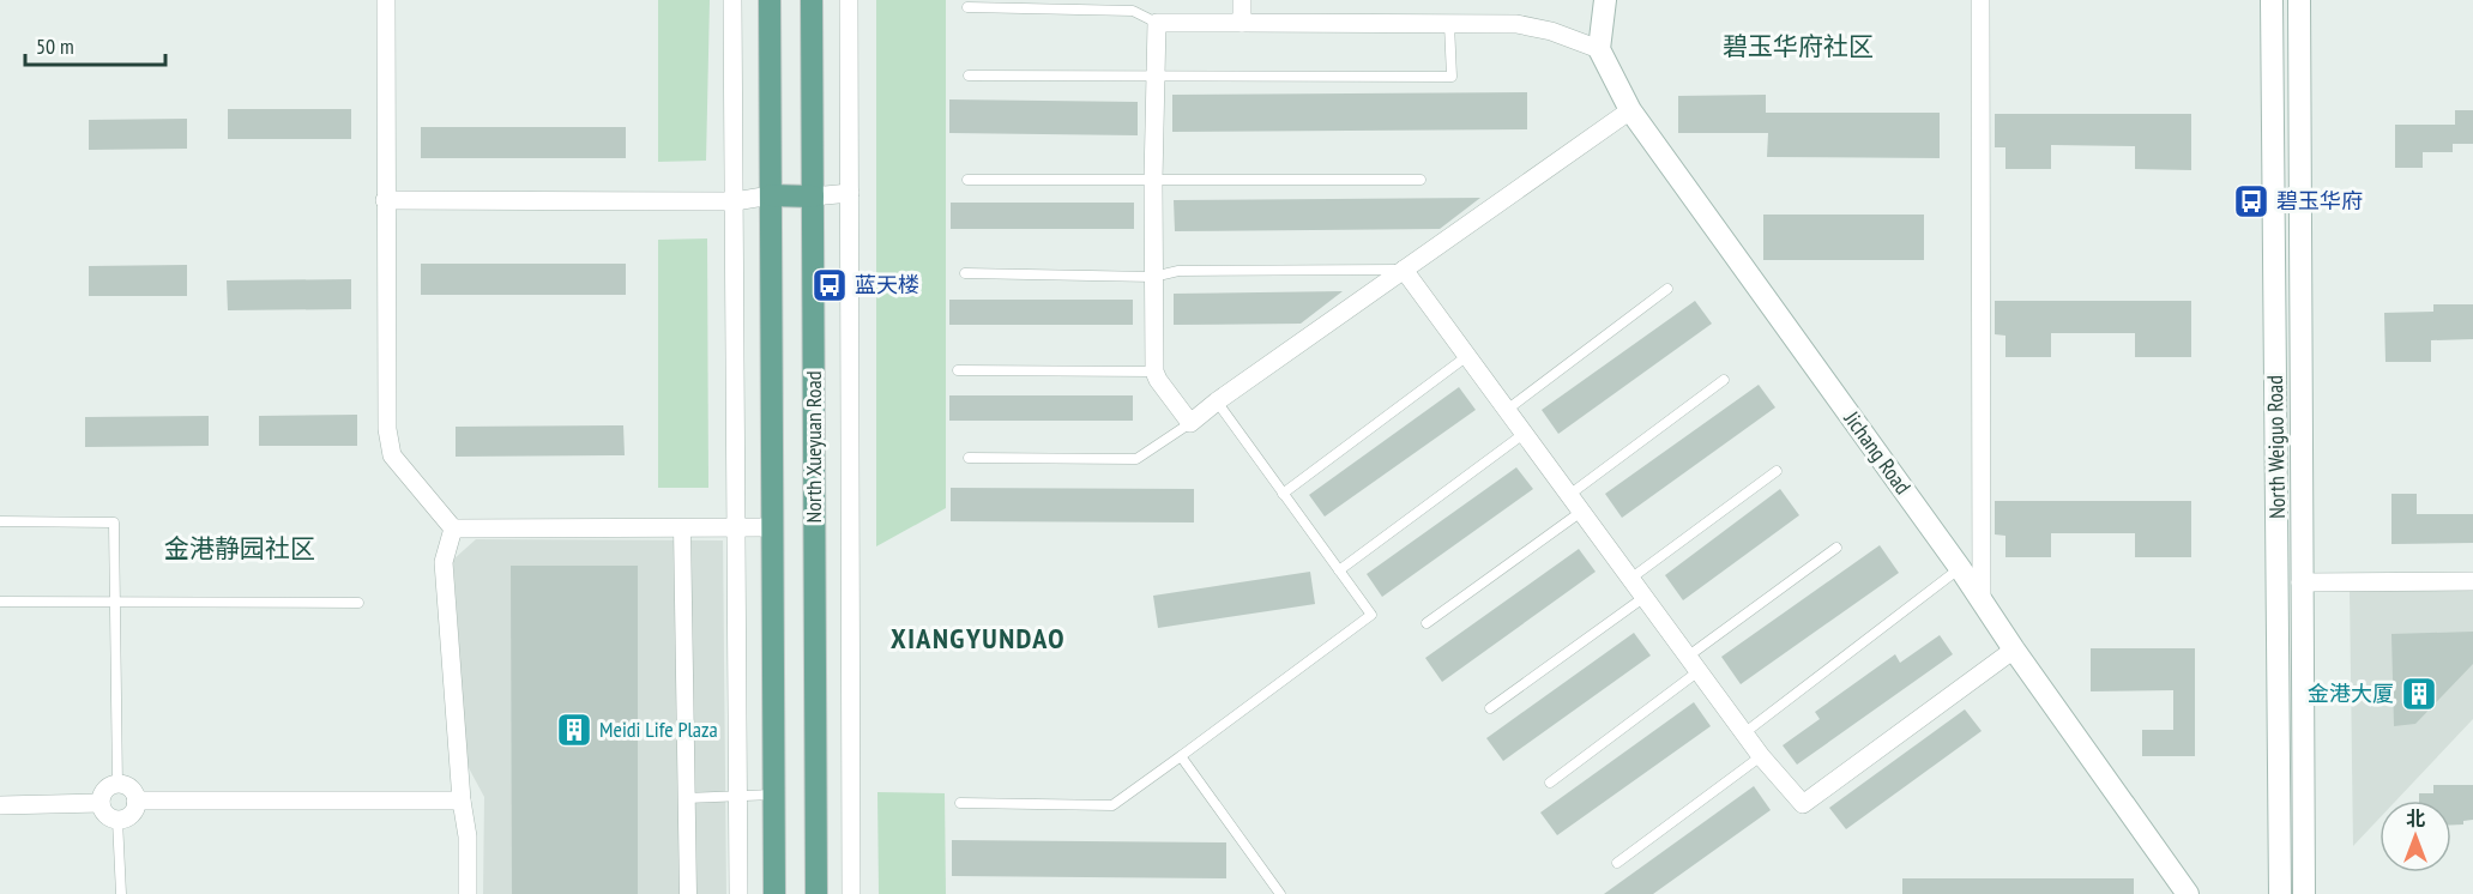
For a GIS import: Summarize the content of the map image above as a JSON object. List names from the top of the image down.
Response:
{
  "streets": {
    "main road": ["North Xueyuan Road", "North Weiguo Road", "Jichang Road"]
  },
  "districts": ["碧玉华府社区", "金港静园社区", "XIANGYUNDAO"],
  "places": {
    "bus stop": ["碧玉华府", "蓝天楼"],
    "building": ["金港大厦", "Meidi Life Plaza"]
  },
  "scale_bar": "50 m",
  "north": "top"
}
